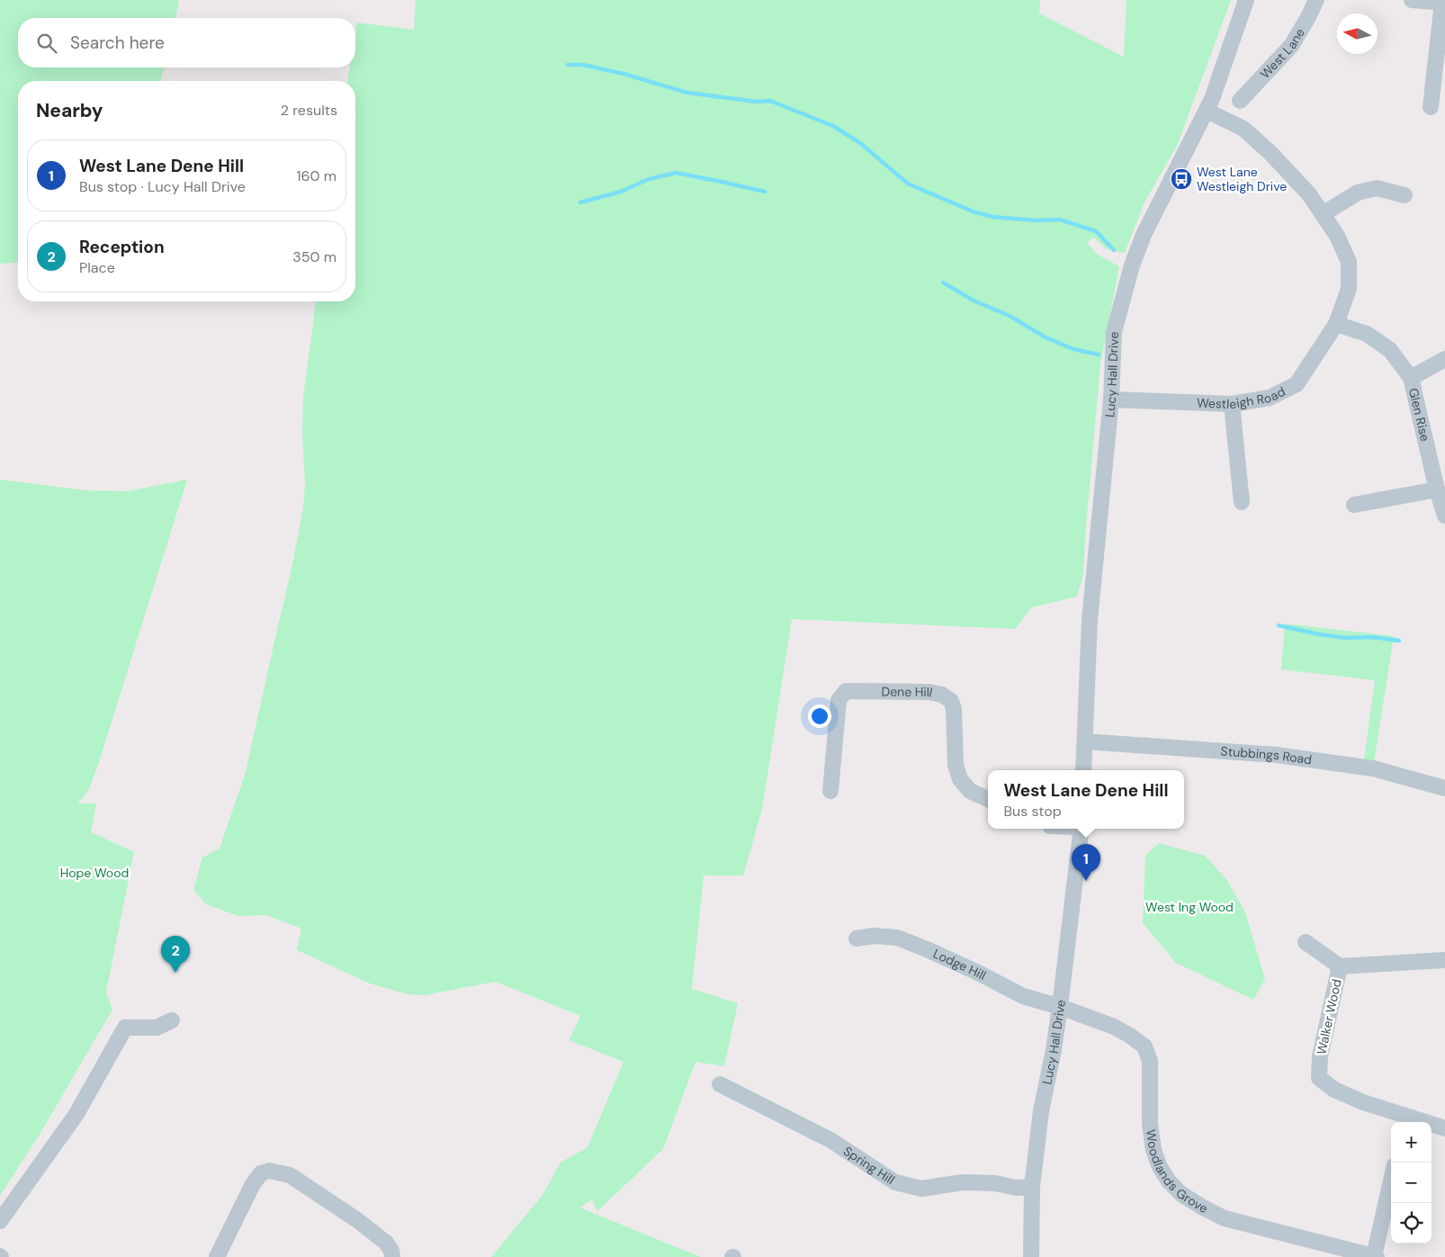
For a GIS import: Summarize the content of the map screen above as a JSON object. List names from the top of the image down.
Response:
{
  "streets": {
    "street": [
      "West Lane",
      "Lucy Hall Drive",
      "Westleigh Road",
      "Glen Rise",
      "Dene Hill",
      "Stubbings Road",
      "Lodge Hill",
      "Walker Wood",
      "Spring Hill",
      "Woodlands Grove"
    ]
  },
  "crossings": [
    ["Lucy Hall Drive", "Westleigh Road"],
    ["Lucy Hall Drive", "Stubbings Road"],
    ["Lucy Hall Drive", "Lodge Hill"],
    ["Lucy Hall Drive", "Spring Hill"],
    ["Lucy Hall Drive", "Woodlands Grove"],
    ["Westleigh Road", "Glen Rise"],
    ["Lodge Hill", "Woodlands Grove"]
  ],
  "parks": ["Hope Wood", "West Ing Wood"],
  "places": {
    "bus stop": ["West Lane Westleigh Drive"]
  },
  "north": "left",
  "page": {
    "search": "Search here",
    "heading": ["Nearby", "2 results"],
    "list": [
      {
        "mark": "1",
        "name": "West Lane Dene Hill",
        "note": "Bus stop · Lucy Hall Drive",
        "value": "160 m"
      },
      {
        "mark": "2",
        "name": "Reception",
        "note": "Place",
        "value": "350 m"
      }
    ],
    "popup": ["West Lane Dene Hill", "Bus stop"],
    "pins": ["1", "2"],
    "map_buttons": ["+", "−"]
  }
}
